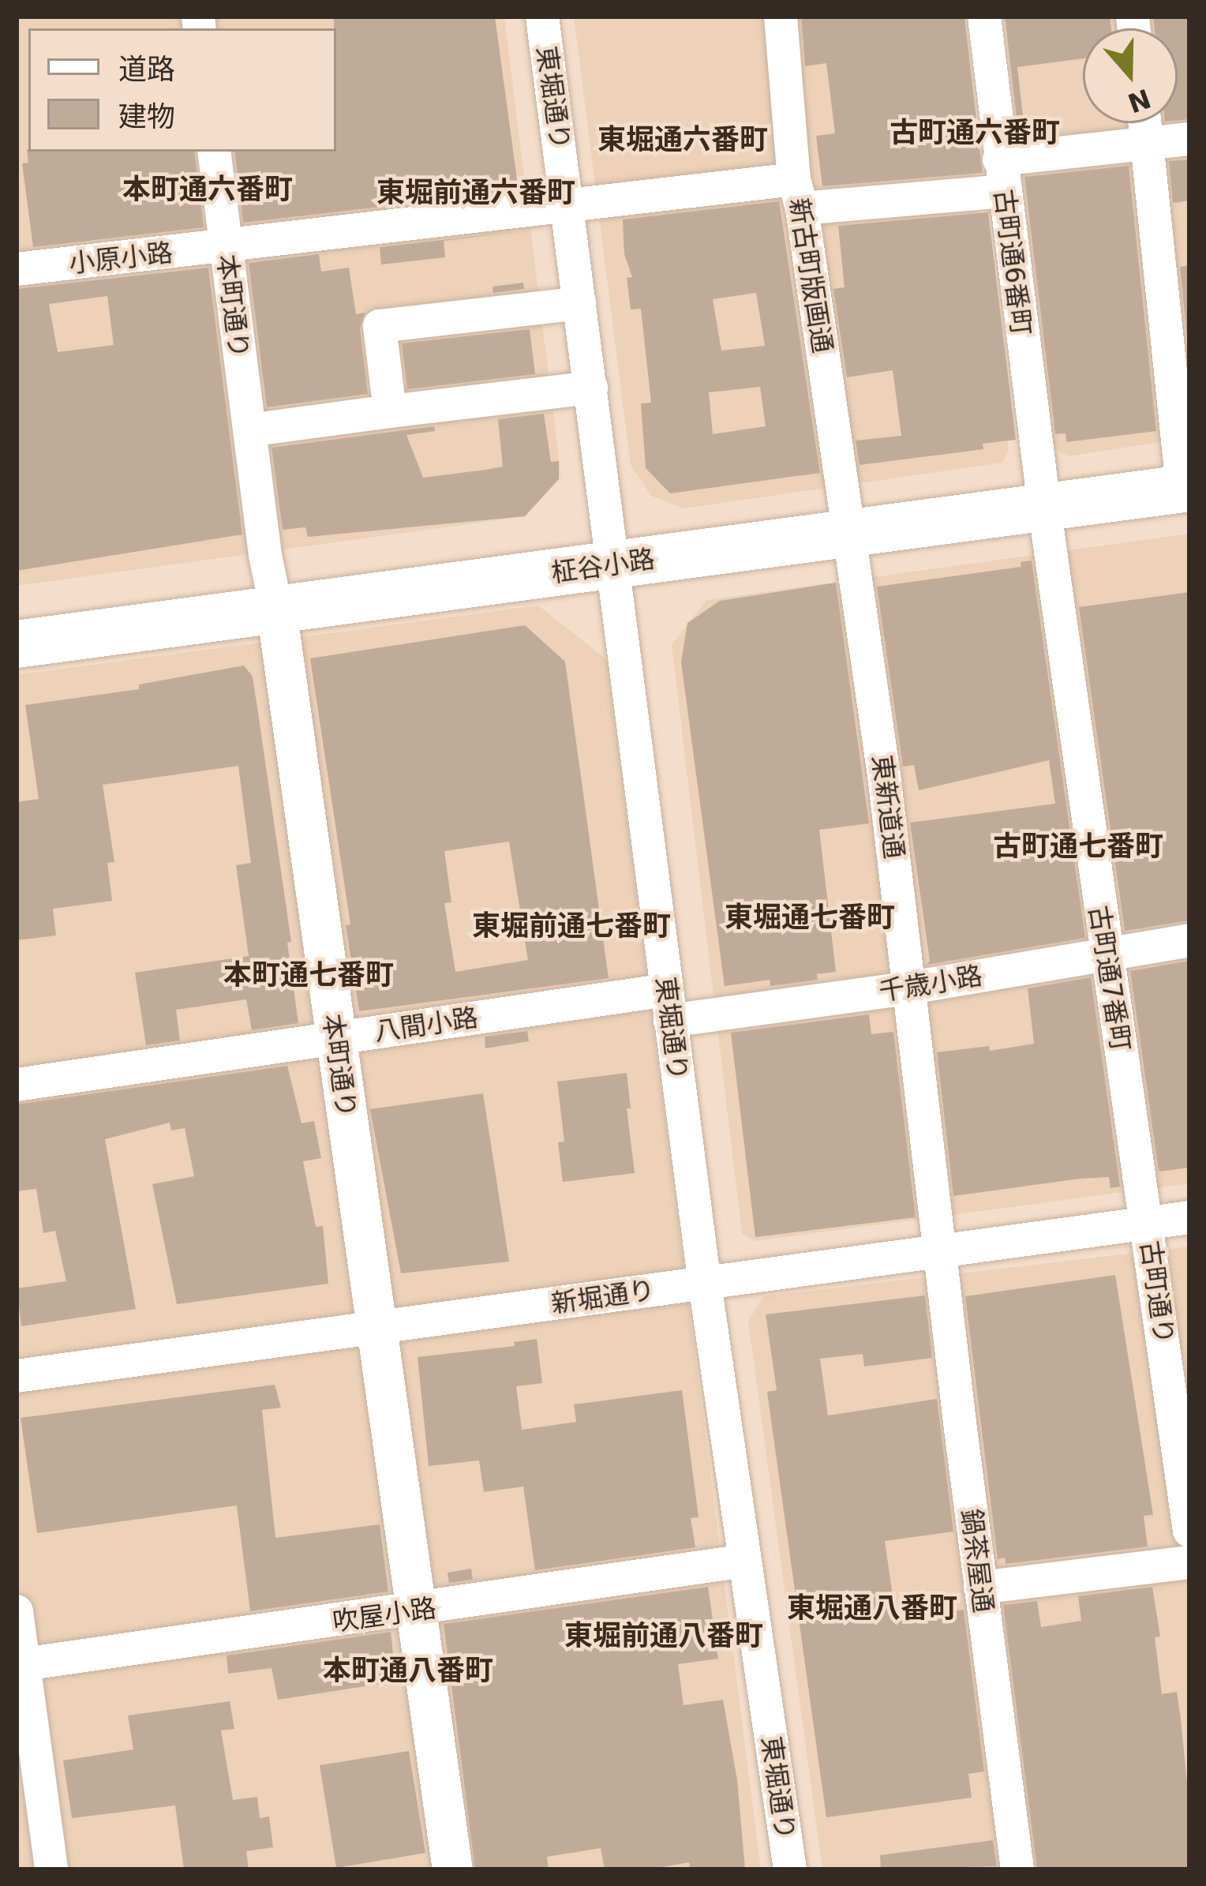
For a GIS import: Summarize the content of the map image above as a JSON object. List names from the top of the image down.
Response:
{
  "streets": {
    "highway": ["柾谷小路"],
    "main road": ["本町通り"],
    "street": [
      "東堀通り",
      "小原小路",
      "古町通6番町",
      "新古町版画通",
      "東新道通",
      "古町通7番町",
      "千歳小路",
      "八間小路",
      "古町通り",
      "新堀通り",
      "鍋茶屋通",
      "吹屋小路"
    ]
  },
  "crossings": [
    ["東堀通り", "小原小路"],
    ["東堀通り", "柾谷小路"],
    ["東堀通り", "千歳小路"],
    ["東堀通り", "八間小路"],
    ["東堀通り", "新堀通り"],
    ["東堀通り", "吹屋小路"],
    ["小原小路", "古町通6番町"],
    ["小原小路", "新古町版画通"],
    ["小原小路", "本町通り"],
    ["古町通6番町", "柾谷小路"],
    ["古町通6番町", "古町通7番町"],
    ["新古町版画通", "柾谷小路"],
    ["新古町版画通", "東新道通"],
    ["本町通り", "柾谷小路"],
    ["本町通り", "八間小路"],
    ["本町通り", "新堀通り"],
    ["本町通り", "吹屋小路"],
    ["柾谷小路", "東新道通"],
    ["柾谷小路", "古町通7番町"],
    ["東新道通", "千歳小路"],
    ["東新道通", "新堀通り"],
    ["東新道通", "鍋茶屋通"],
    ["古町通7番町", "千歳小路"],
    ["古町通7番町", "古町通り"],
    ["古町通7番町", "新堀通り"],
    ["千歳小路", "八間小路"],
    ["古町通り", "新堀通り"],
    ["新堀通り", "鍋茶屋通"]
  ],
  "districts": [
    "古町通六番町",
    "東堀通六番町",
    "本町通六番町",
    "東堀前通六番町",
    "古町通七番町",
    "東堀通七番町",
    "東堀前通七番町",
    "本町通七番町",
    "東堀通八番町",
    "東堀前通八番町",
    "本町通八番町"
  ],
  "legend": ["道路", "建物"],
  "north": "bottom"
}
